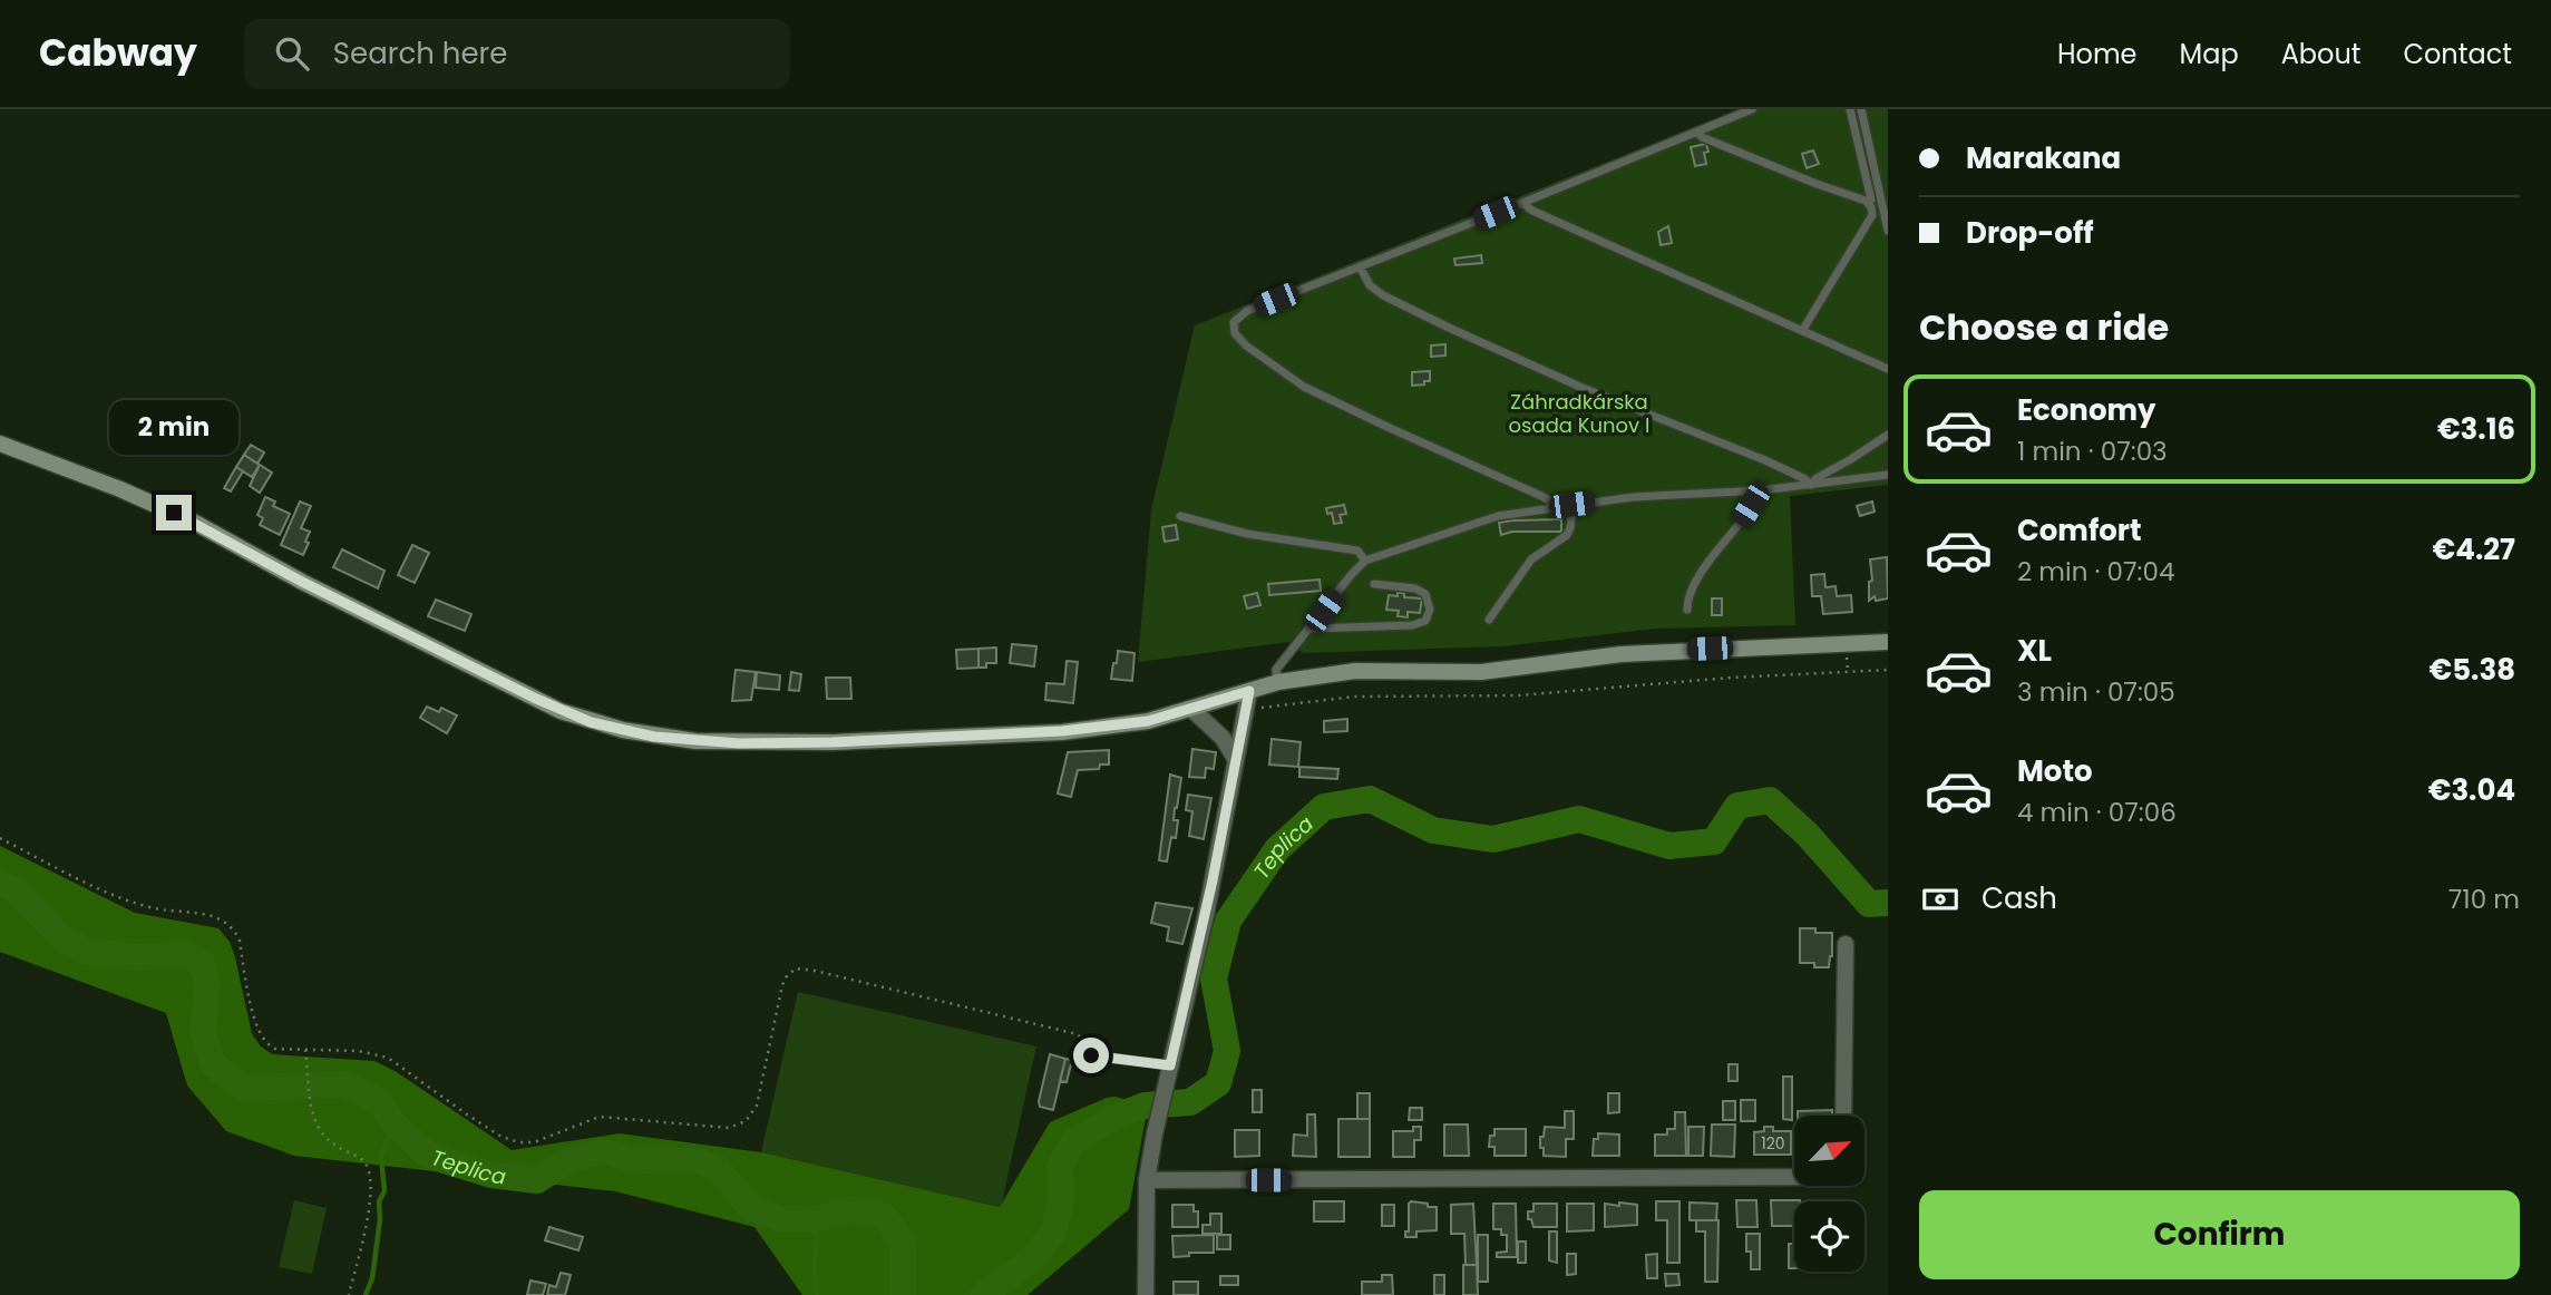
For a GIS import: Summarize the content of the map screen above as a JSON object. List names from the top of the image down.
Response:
{
  "water": ["Teplica"],
  "parks": ["Záhradkárska osada Kunov I"],
  "house_numbers": ["120"],
  "north": "top right",
  "page": {
    "header": "Cabway",
    "search": "Search here",
    "nav": [
      "Home",
      "Map",
      "About",
      "Contact"
    ],
    "banner": ["Marakana", "Drop-off"],
    "heading": "Choose a ride",
    "list": [
      {
        "name": "Economy",
        "note": "1 min · 07:03",
        "value": "€3.16"
      },
      {
        "name": "Comfort",
        "note": "2 min · 07:04",
        "value": "€4.27"
      },
      {
        "name": "XL",
        "note": "3 min · 07:05",
        "value": "€5.38"
      },
      {
        "name": "Moto",
        "note": "4 min · 07:06",
        "value": "€3.04"
      }
    ],
    "bubble": "2 min",
    "pay": ["Cash", "710 m"],
    "buttons": "Confirm"
  }
}
